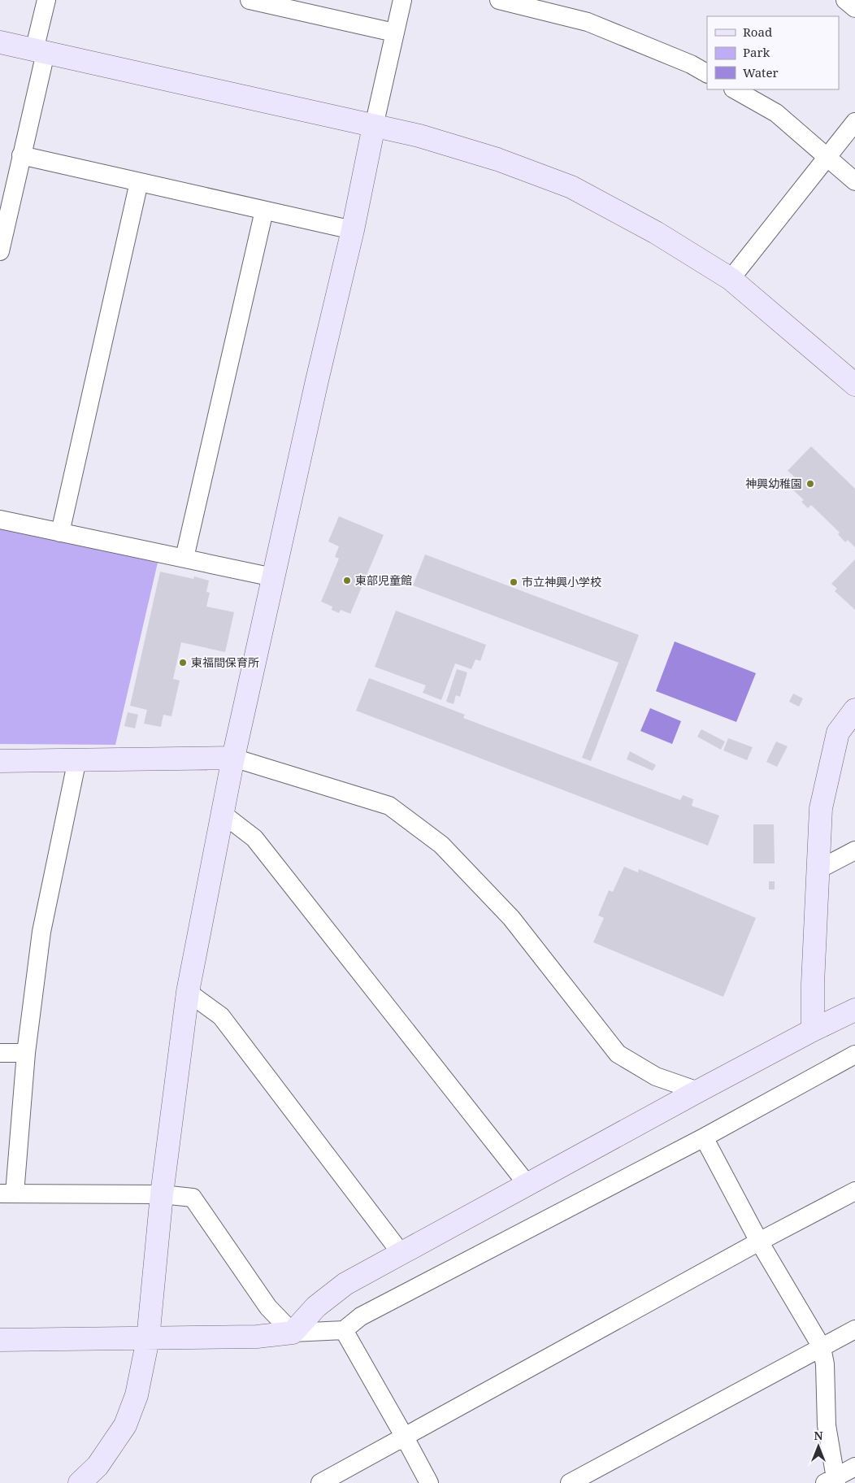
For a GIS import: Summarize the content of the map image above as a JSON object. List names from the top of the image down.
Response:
{
  "places": [
    "神興幼稚園",
    "東部児童館",
    "市立神興小学校",
    "東福間保育所"
  ],
  "legend": ["Road", "Park", "Water"],
  "north": "top"
}
